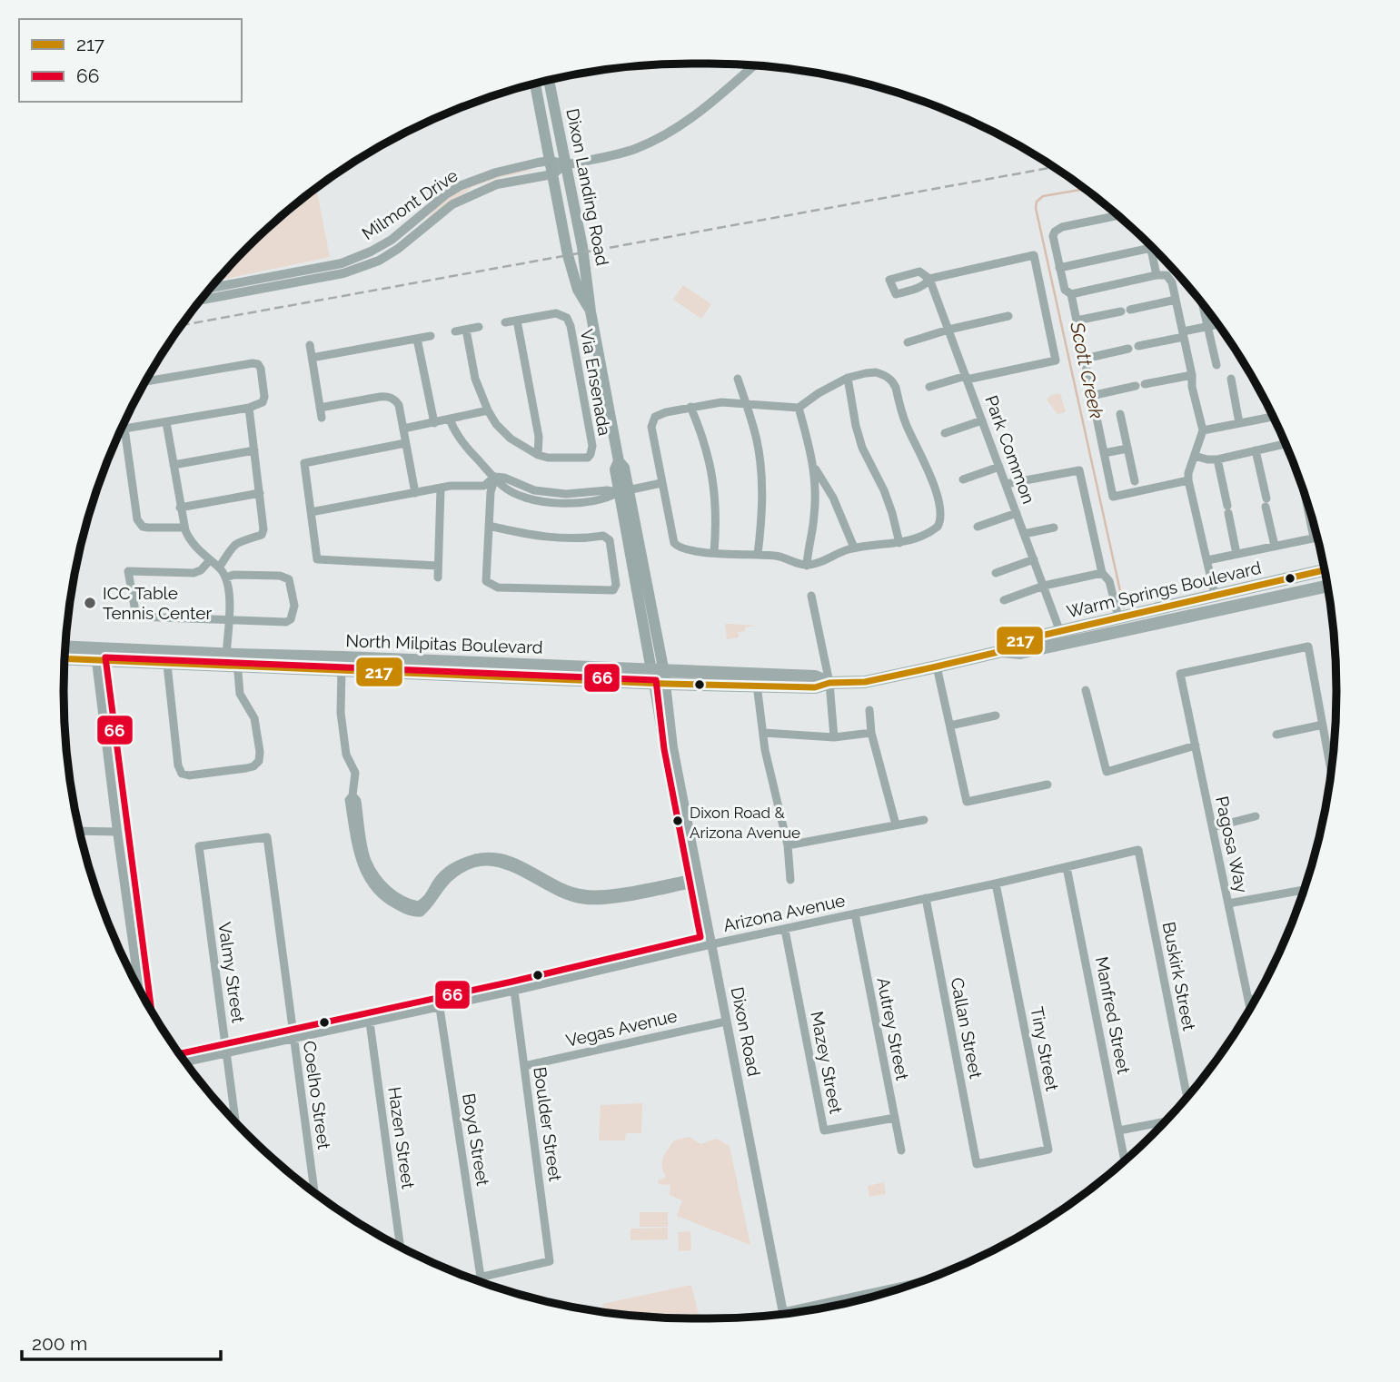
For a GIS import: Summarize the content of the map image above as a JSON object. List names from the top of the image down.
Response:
{
  "streets": {
    "main road": ["Dixon Landing Road", "Warm Springs Boulevard", "North Milpitas Boulevard"],
    "street": [
      "Milmont Drive",
      "Via Ensenada",
      "Park Common",
      "Pagosa Way",
      "Arizona Avenue",
      "Valmy Street",
      "Buskirk Street",
      "Manfred Street",
      "Vegas Avenue",
      "Callan Street",
      "Autrey Street",
      "Dixon Road",
      "Tiny Street",
      "Mazey Street",
      "Coelho Street",
      "Boulder Street",
      "Hazen Street",
      "Boyd Street"
    ]
  },
  "crossings": [
    ["Dixon Landing Road", "Milmont Drive"],
    ["Dixon Landing Road", "North Milpitas Boulevard"],
    ["Dixon Landing Road", "Dixon Road"],
    ["Park Common", "Warm Springs Boulevard"],
    ["Warm Springs Boulevard", "North Milpitas Boulevard"],
    ["North Milpitas Boulevard", "Dixon Road"],
    ["Arizona Avenue", "Valmy Street"],
    ["Arizona Avenue", "Buskirk Street"],
    ["Arizona Avenue", "Manfred Street"],
    ["Arizona Avenue", "Callan Street"],
    ["Arizona Avenue", "Autrey Street"],
    ["Arizona Avenue", "Dixon Road"],
    ["Arizona Avenue", "Tiny Street"],
    ["Arizona Avenue", "Mazey Street"],
    ["Arizona Avenue", "Coelho Street"],
    ["Arizona Avenue", "Boulder Street"],
    ["Arizona Avenue", "Hazen Street"],
    ["Arizona Avenue", "Boyd Street"],
    ["Valmy Street", "Coelho Street"],
    ["Vegas Avenue", "Dixon Road"],
    ["Vegas Avenue", "Boulder Street"],
    ["Callan Street", "Tiny Street"],
    ["Autrey Street", "Mazey Street"],
    ["Boulder Street", "Boyd Street"]
  ],
  "water": ["Scott Creek"],
  "places": ["ICC Table Tennis Center", "Dixon Road & Arizona Avenue"],
  "lines": ["transit line 217", "transit line 66"],
  "legend": ["217", "66"],
  "scale_bar": "200 m"
}
